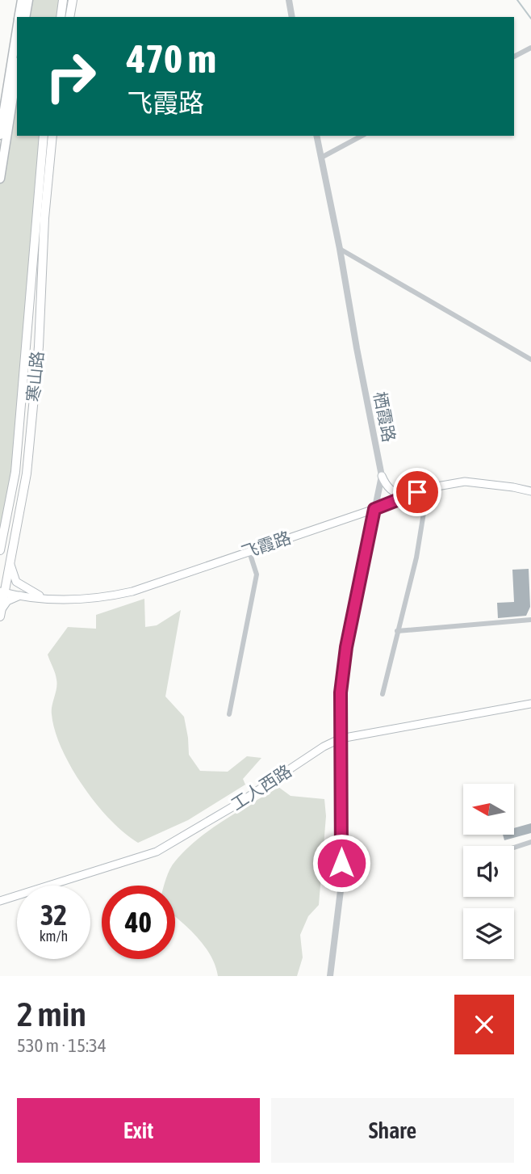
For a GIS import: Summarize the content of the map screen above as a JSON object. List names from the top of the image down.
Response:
{
  "streets": {
    "main road": ["寒山路", "飞霞路", "工人西路"],
    "street": ["栖霞路"]
  },
  "crossings": [
    ["寒山路", "飞霞路"],
    ["栖霞路", "飞霞路"],
    ["栖霞路", "工人西路"]
  ],
  "north": "left",
  "page": {
    "turn": ["470 m", "飞霞路"],
    "speed": "32 km/h",
    "limit": "40",
    "heading": ["2 min", "530 m · 15:34"],
    "buttons": ["Exit", "Share"]
  }
}
